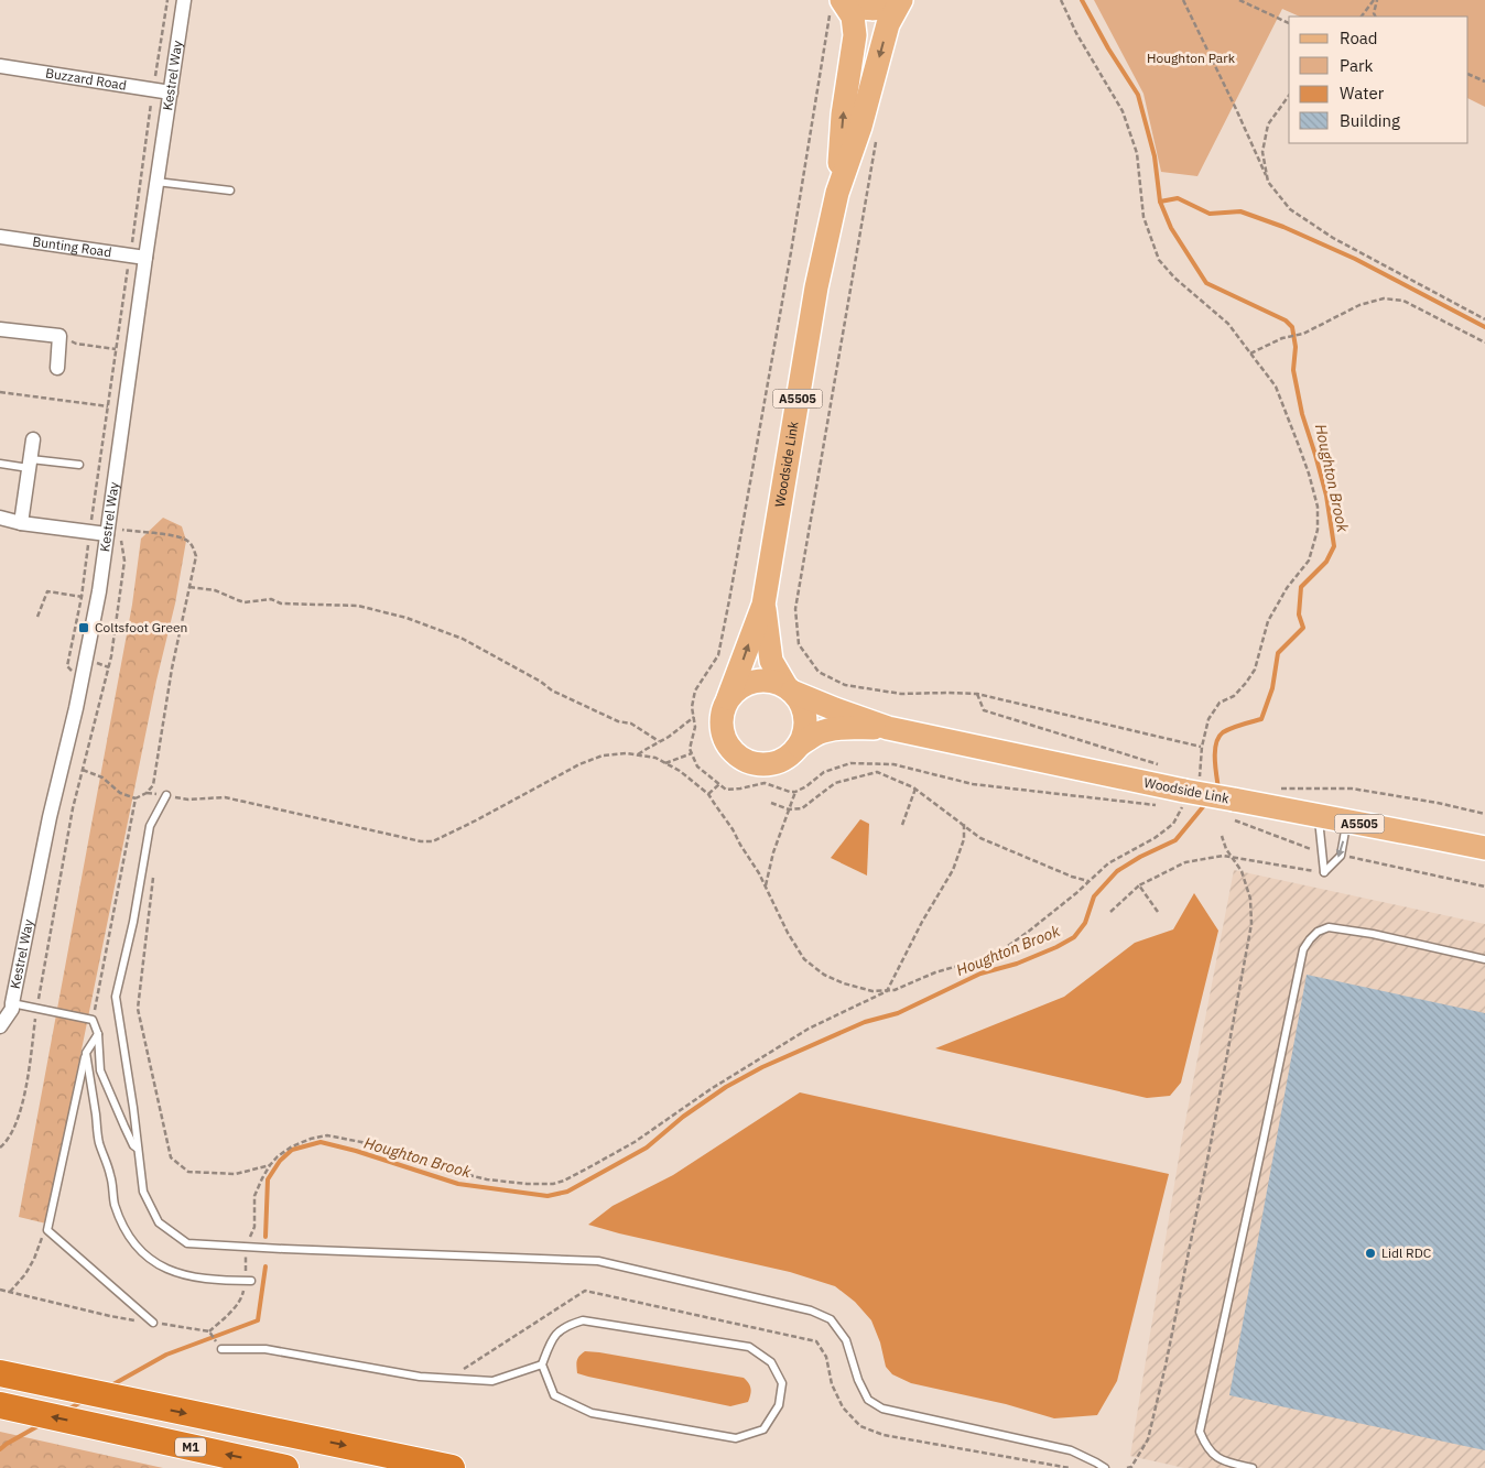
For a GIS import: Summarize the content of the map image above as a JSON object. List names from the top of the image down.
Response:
{
  "streets": {
    "highway": ["M1"],
    "main road": ["A5505", "Woodside Link"],
    "street": ["Kestrel Way", "Buzzard Road", "Bunting Road"]
  },
  "crossings": [
    ["Kestrel Way", "Buzzard Road"],
    ["Kestrel Way", "Bunting Road"],
    ["A5505", "Woodside Link"]
  ],
  "water": ["Houghton Brook"],
  "parks": ["Houghton Park"],
  "places": {
    "transit": ["Coltsfoot Green"],
    "other": ["Lidl RDC"]
  },
  "legend": [
    "Road",
    "Park",
    "Water",
    "Building"
  ]
}
